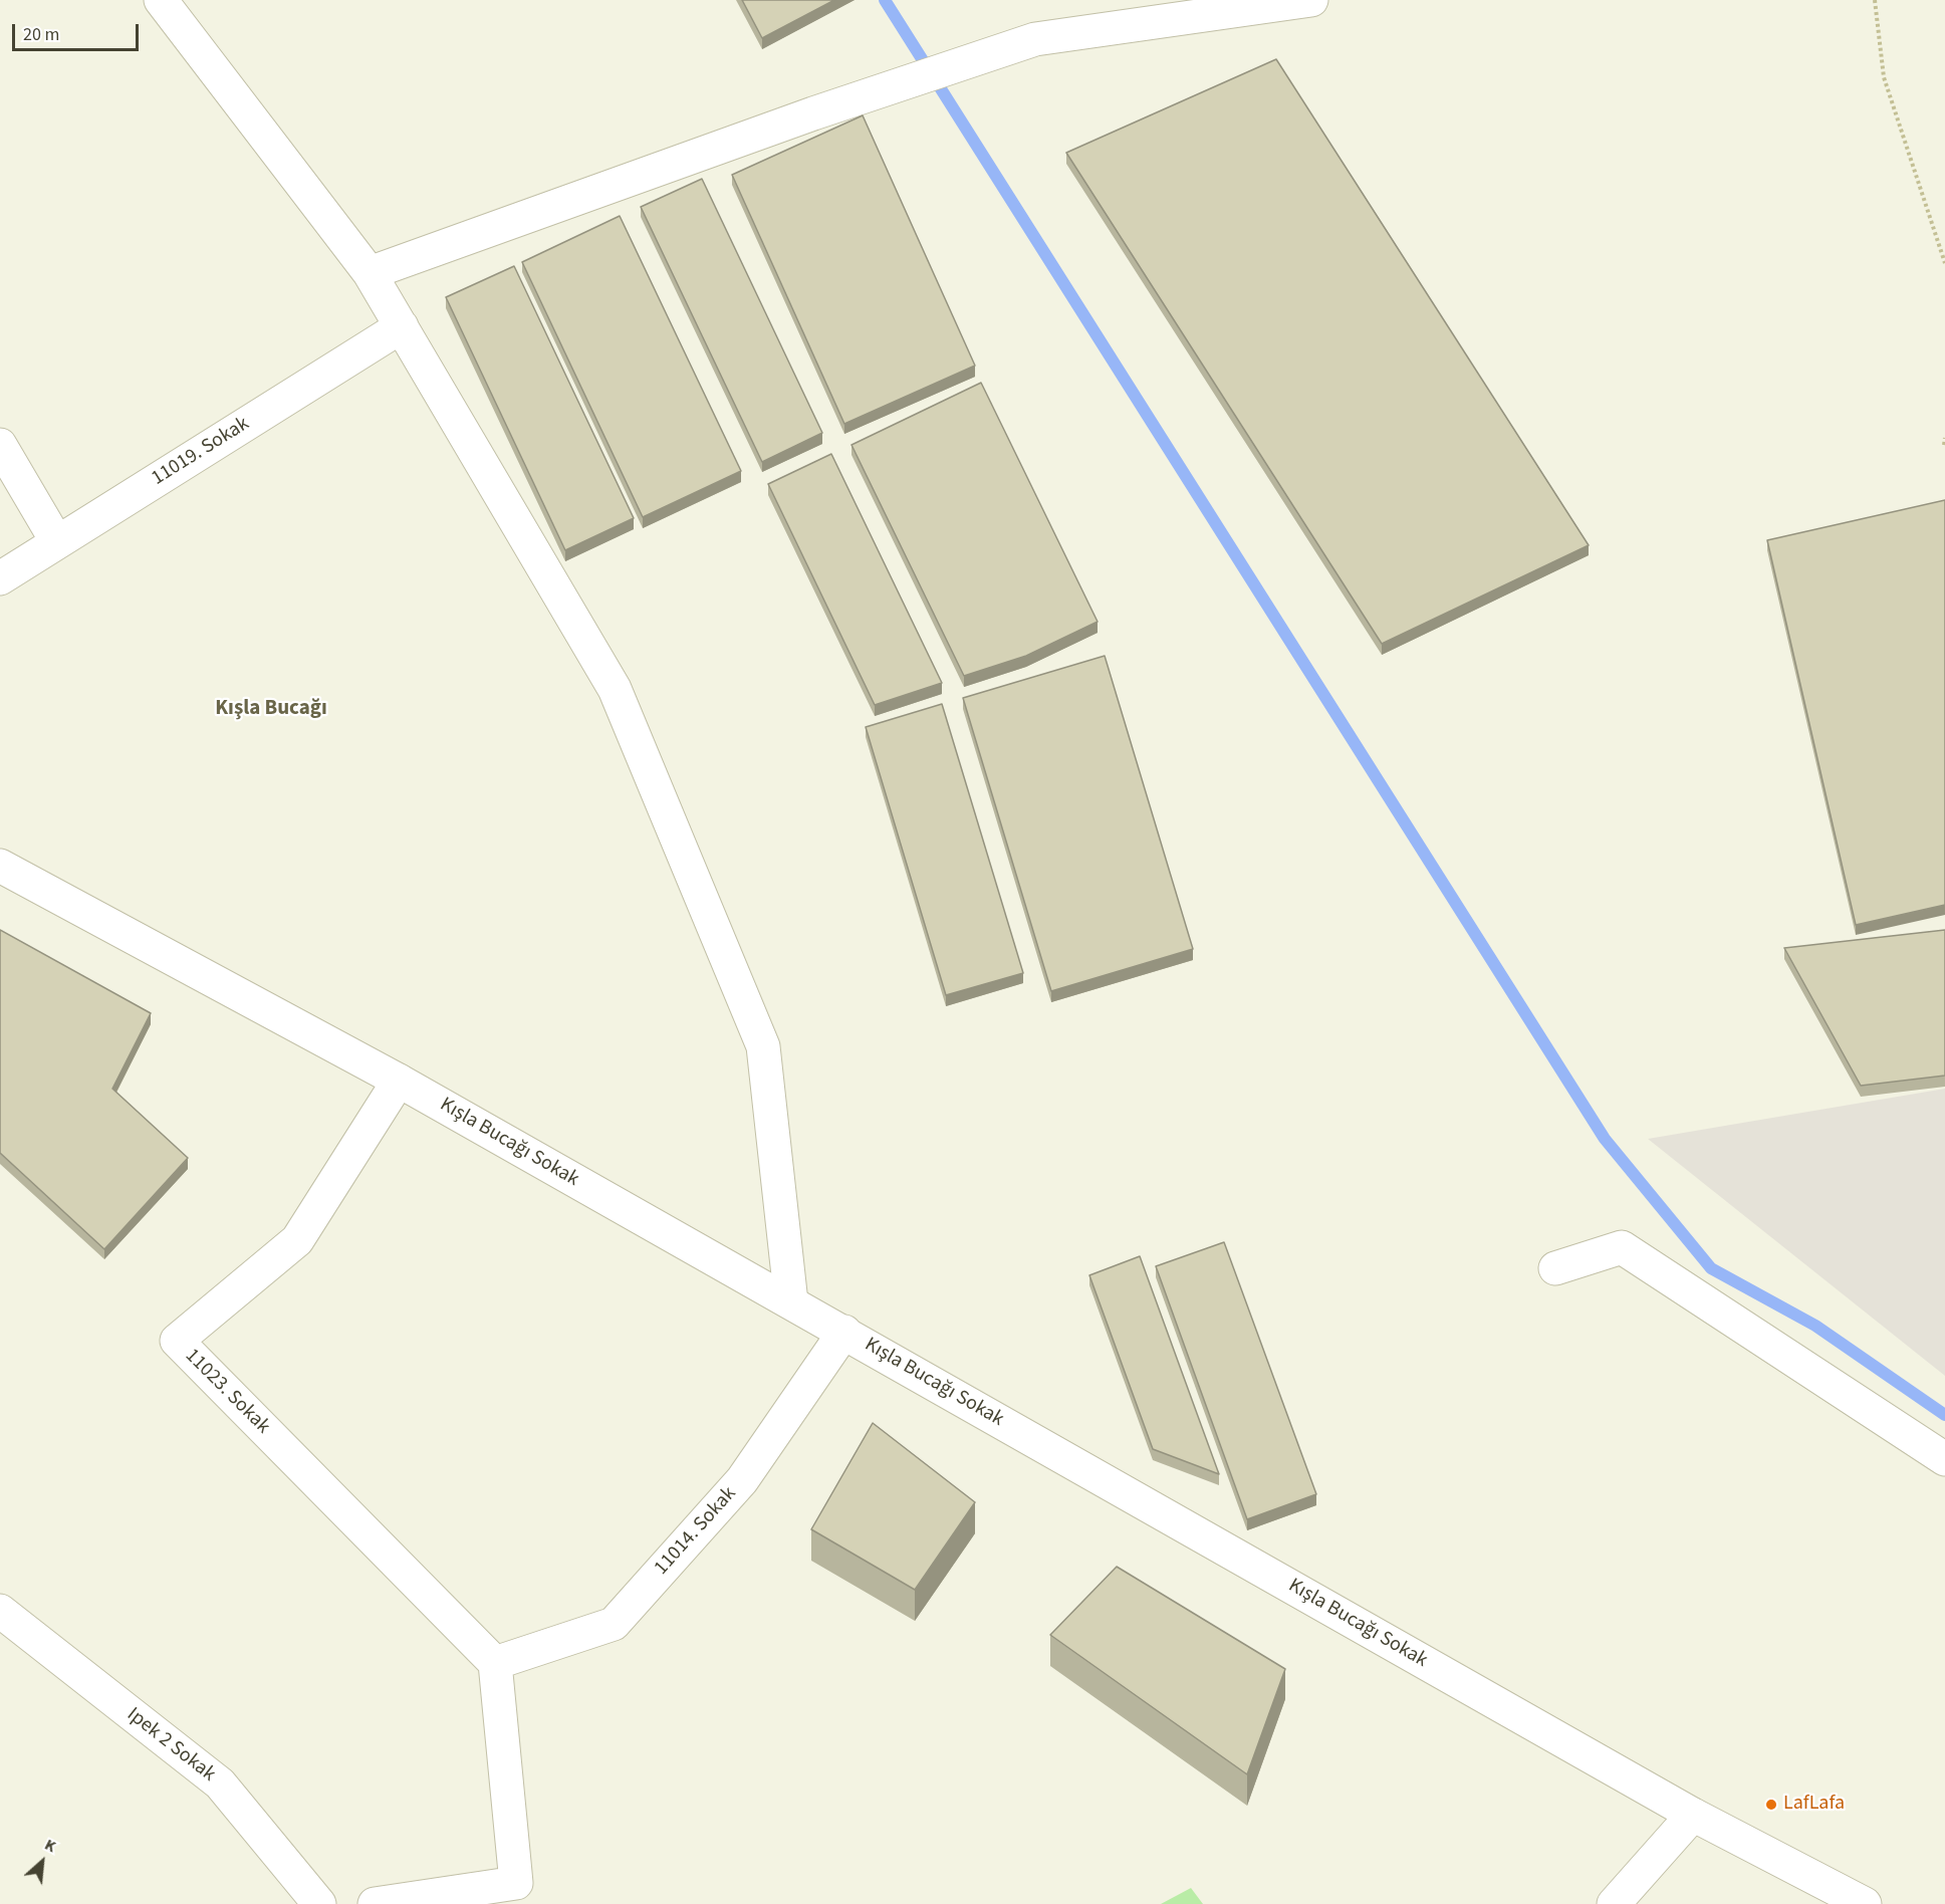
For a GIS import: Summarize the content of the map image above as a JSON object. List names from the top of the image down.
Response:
{
  "streets": {
    "street": [
      "11019. Sokak",
      "Kışla Bucağı Sokak",
      "11023. Sokak",
      "11014. Sokak",
      "Ipek 2 Sokak"
    ]
  },
  "crossings": [
    ["Kışla Bucağı Sokak", "11023. Sokak"],
    ["Kışla Bucağı Sokak", "11014. Sokak"],
    ["11023. Sokak", "11014. Sokak"]
  ],
  "districts": ["Kışla Bucağı"],
  "places": ["LafLafa"],
  "scale_bar": "20 m",
  "north": "top right"
}
